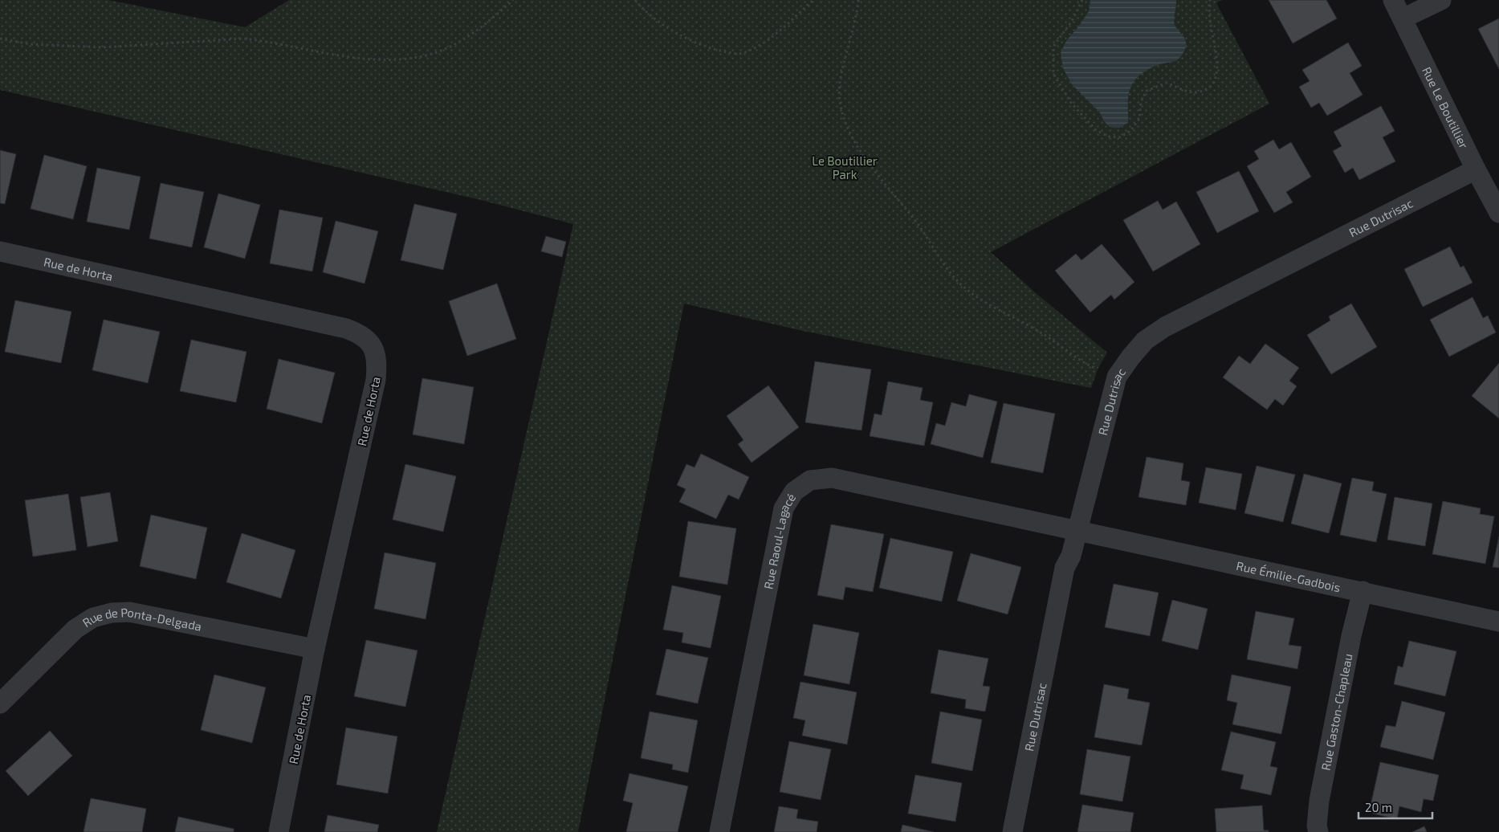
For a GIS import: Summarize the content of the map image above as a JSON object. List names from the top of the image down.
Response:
{
  "streets": {
    "street": [
      "Rue Le Boutillier",
      "Rue Dutrisac",
      "Rue de Horta",
      "Rue Raoul-Lagacé",
      "Rue Émilie-Gadbois",
      "Rue de Ponta-Delgada",
      "Rue Gaston-Chapleau"
    ]
  },
  "crossings": [
    ["Rue Le Boutillier", "Rue Dutrisac"],
    ["Rue Dutrisac", "Rue Raoul-Lagacé"],
    ["Rue Dutrisac", "Rue Émilie-Gadbois"],
    ["Rue de Horta", "Rue de Ponta-Delgada"],
    ["Rue Raoul-Lagacé", "Rue Émilie-Gadbois"],
    ["Rue Émilie-Gadbois", "Rue Gaston-Chapleau"]
  ],
  "parks": ["Le Boutillier Park"],
  "scale_bar": "20 m"
}
